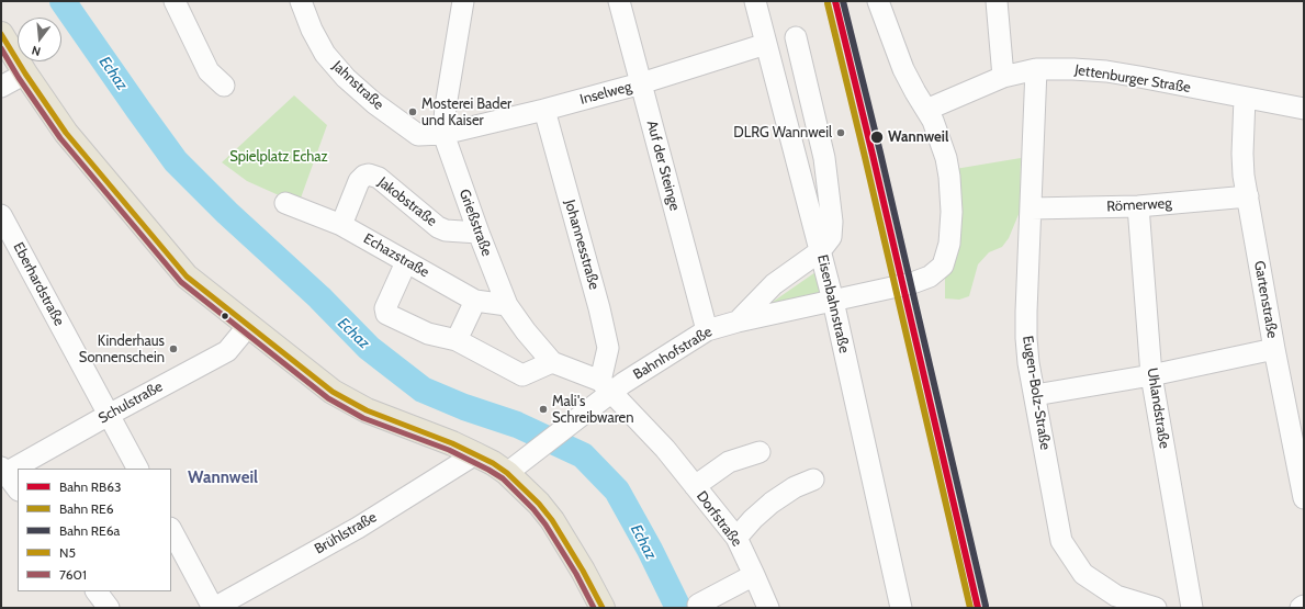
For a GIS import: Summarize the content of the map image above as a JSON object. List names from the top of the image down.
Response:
{
  "streets": {
    "street": [
      "Jettenburger Straße",
      "Jahnstraße",
      "Inselweg",
      "Auf der Steinge",
      "Jakobstraße",
      "Römerweg",
      "Grießstraße",
      "Johannesstraße",
      "Echazstraße",
      "Eberhardstraße",
      "Gartenstraße",
      "Eisenbahnstraße",
      "Bahnhofstraße",
      "Eugen-Bolz-Straße",
      "Schulstraße",
      "Uhlandstraße",
      "Dorfstraße",
      "Brühlstraße"
    ]
  },
  "crossings": [
    ["Jettenburger Straße", "Gartenstraße"],
    ["Jettenburger Straße", "Bahnhofstraße"],
    ["Jettenburger Straße", "Eugen-Bolz-Straße"],
    ["Jahnstraße", "Inselweg"],
    ["Jahnstraße", "Grießstraße"],
    ["Inselweg", "Auf der Steinge"],
    ["Inselweg", "Grießstraße"],
    ["Inselweg", "Johannesstraße"],
    ["Inselweg", "Eisenbahnstraße"],
    ["Auf der Steinge", "Bahnhofstraße"],
    ["Jakobstraße", "Grießstraße"],
    ["Jakobstraße", "Echazstraße"],
    ["Römerweg", "Gartenstraße"],
    ["Römerweg", "Eugen-Bolz-Straße"],
    ["Römerweg", "Uhlandstraße"],
    ["Grießstraße", "Johannesstraße"],
    ["Grießstraße", "Echazstraße"],
    ["Grießstraße", "Bahnhofstraße"],
    ["Grießstraße", "Dorfstraße"],
    ["Johannesstraße", "Bahnhofstraße"],
    ["Johannesstraße", "Dorfstraße"],
    ["Eberhardstraße", "Schulstraße"],
    ["Eisenbahnstraße", "Bahnhofstraße"],
    ["Bahnhofstraße", "Dorfstraße"]
  ],
  "districts": ["Wannweil"],
  "water": ["Echaz"],
  "parks": ["Spielplatz Echaz"],
  "places": [
    "Mosterei Bader und Kaiser",
    "DLRG Wannweil",
    "Wannweil",
    "Kinderhaus Sonnenschein",
    "Mali's Schreibwaren"
  ],
  "lines": [
    "rail line RB63",
    "rail line RE6a",
    "rail line RE6",
    "transit line N5",
    "transit line 7601"
  ],
  "legend": [
    "Bahn RB63",
    "Bahn RE6",
    "Bahn RE6a",
    "N5",
    "7601"
  ],
  "north": "bottom"
}
